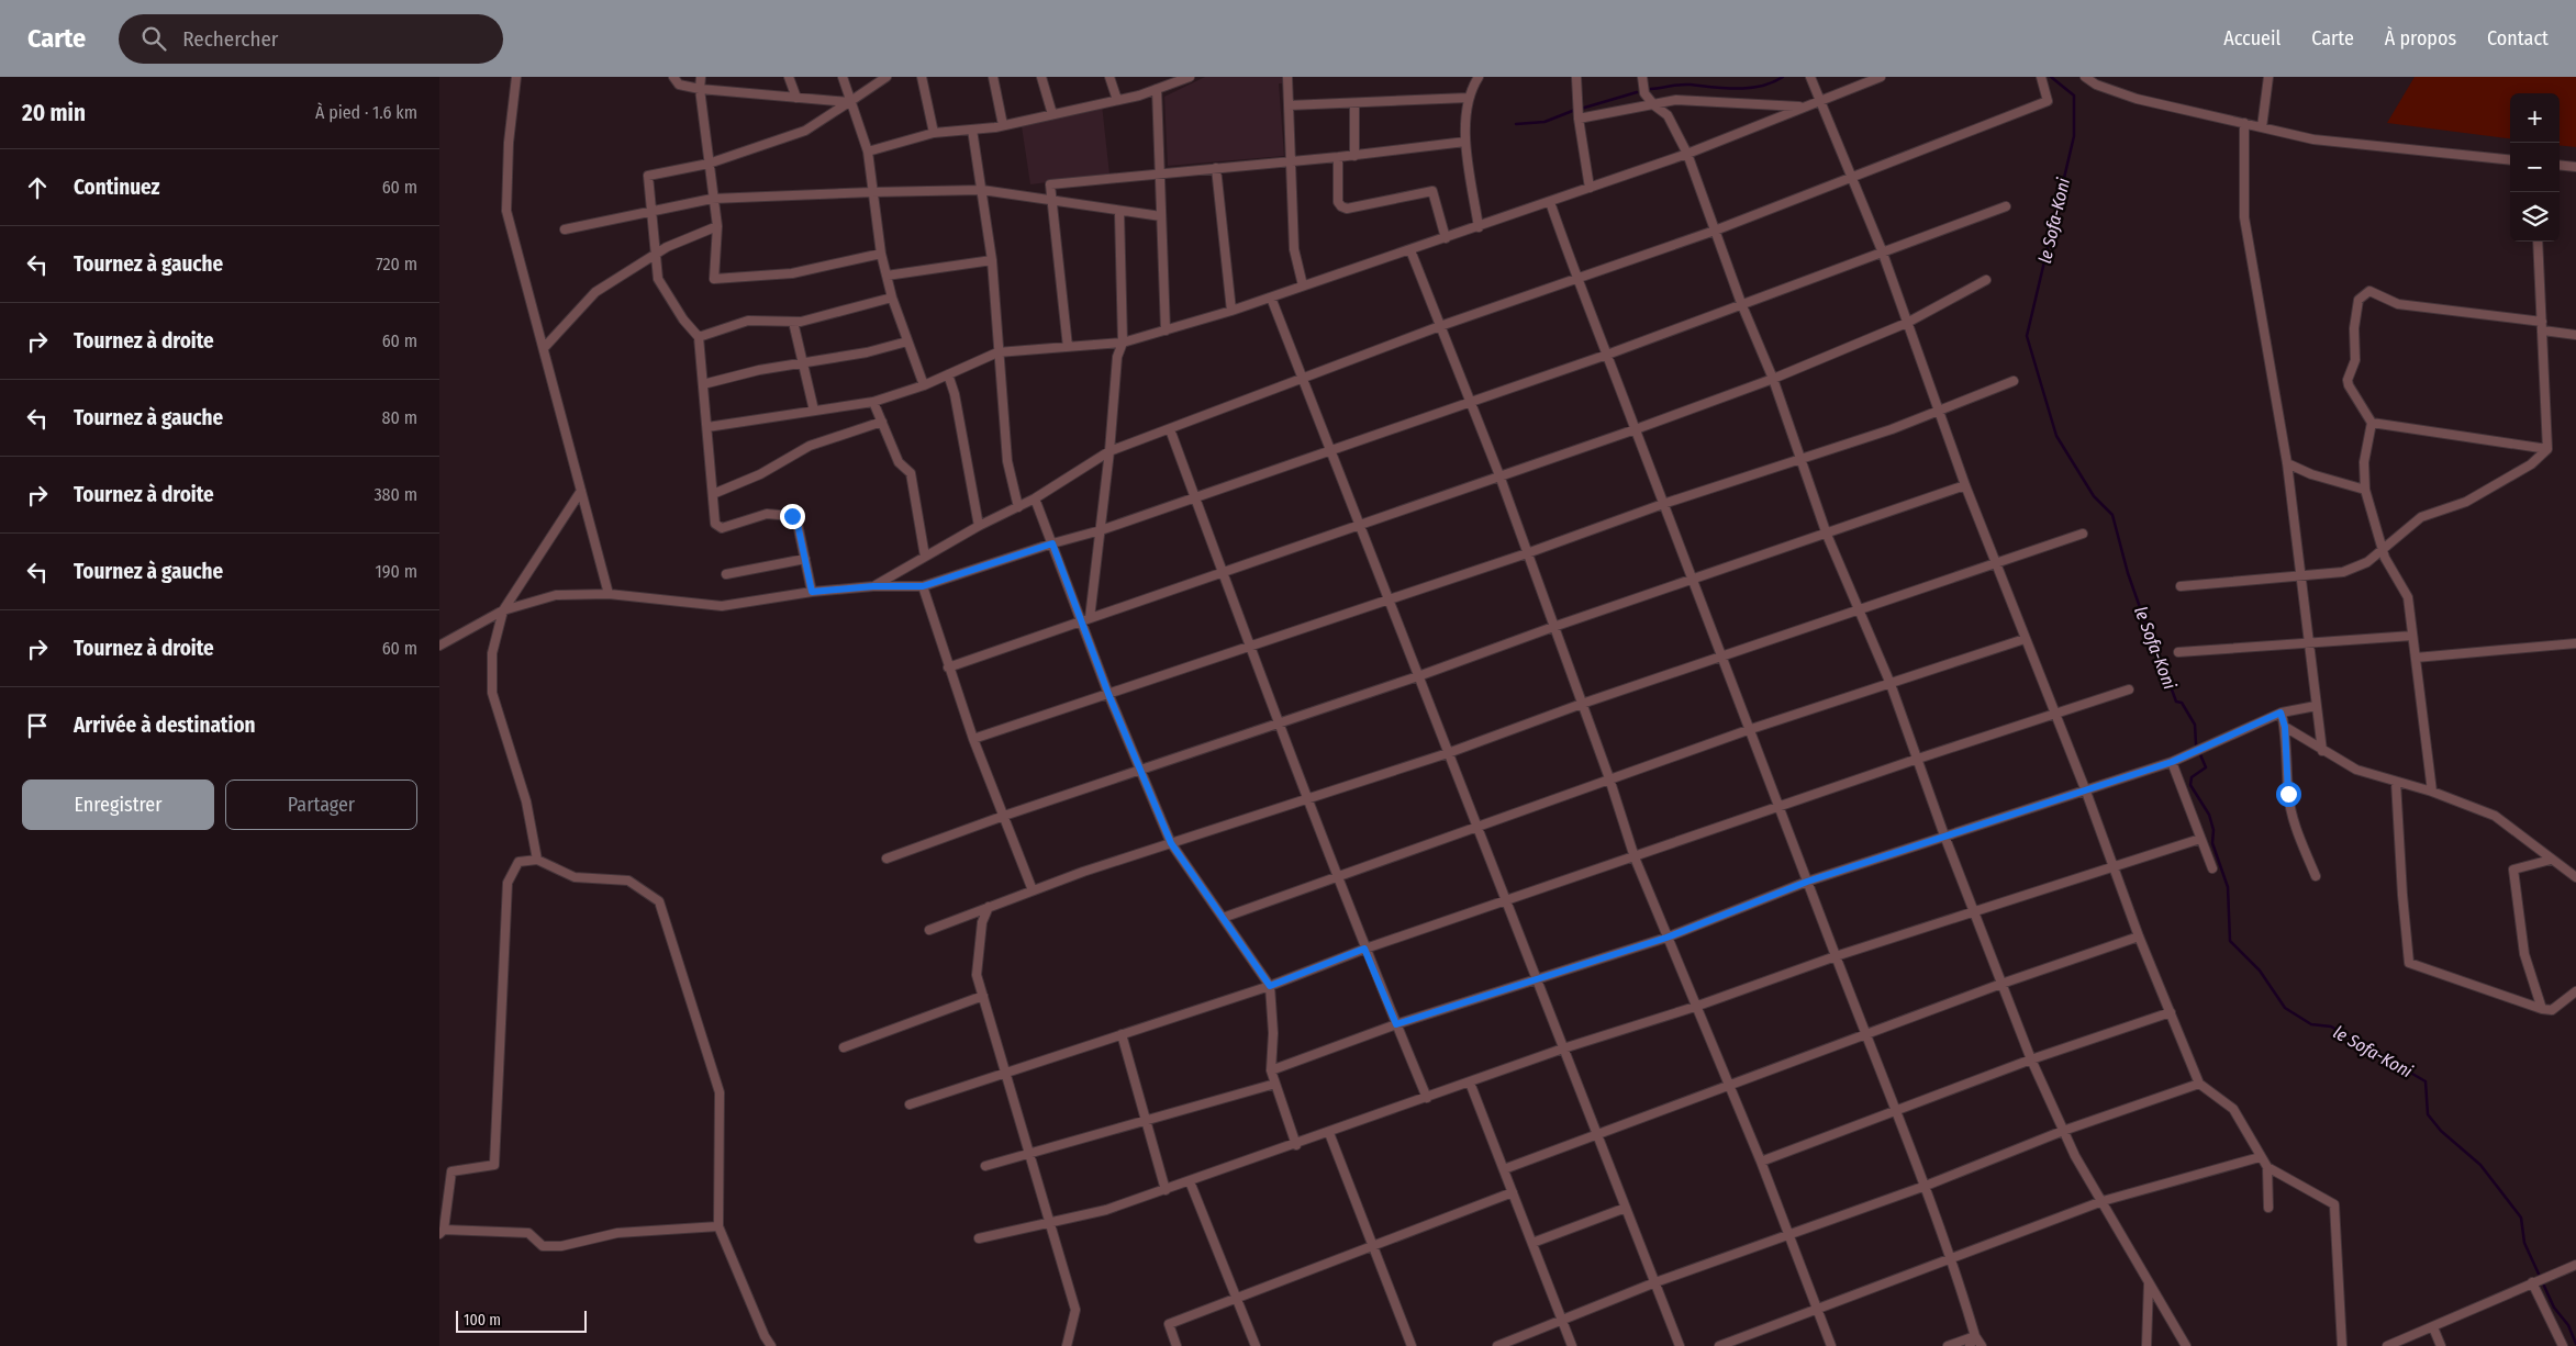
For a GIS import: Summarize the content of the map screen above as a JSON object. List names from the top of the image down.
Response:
{
  "water": ["le Sofa-Koni"],
  "scale_bar": "100 m",
  "page": {
    "header": "Carte",
    "search": "Rechercher",
    "nav": [
      "Accueil",
      "Carte",
      "À propos",
      "Contact"
    ],
    "heading": ["20 min", "À pied · 1.6 km"],
    "map_buttons": ["+", "−"],
    "list": [
      ["Continuez", "60 m"],
      ["Tournez à gauche", "720 m"],
      ["Tournez à droite", "60 m"],
      ["Tournez à gauche", "80 m"],
      ["Tournez à droite", "380 m"],
      ["Tournez à gauche", "190 m"],
      ["Tournez à droite", "60 m"],
      "Arrivée à destination"
    ],
    "buttons": ["Enregistrer", "Partager"],
    "scale": "100 m"
  }
}
